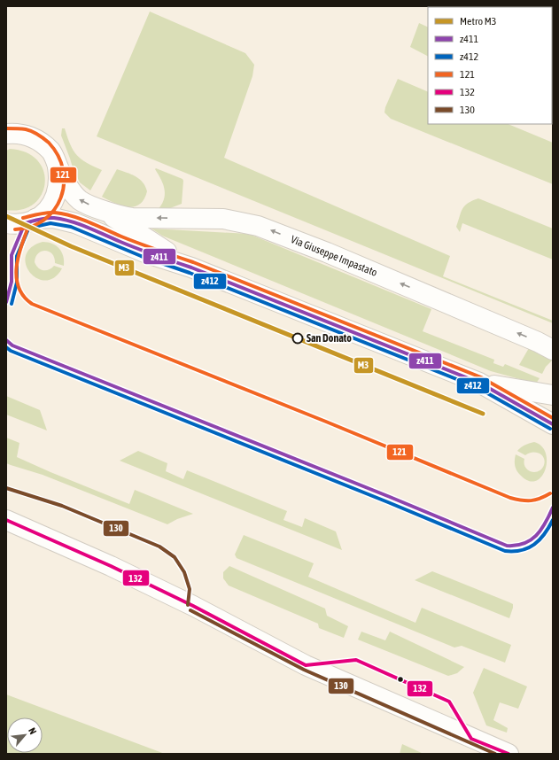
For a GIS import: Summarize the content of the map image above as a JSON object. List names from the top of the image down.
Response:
{
  "streets": {
    "street": ["Via Giuseppe Impastato"]
  },
  "places": ["San Donato"],
  "lines": [
    "transit line 121",
    "metro line M3",
    "transit line z411",
    "transit line z412",
    "transit line 130",
    "transit line 132"
  ],
  "legend": [
    "Metro M3",
    "z411",
    "z412",
    "121",
    "132",
    "130"
  ],
  "north": "top right"
}
